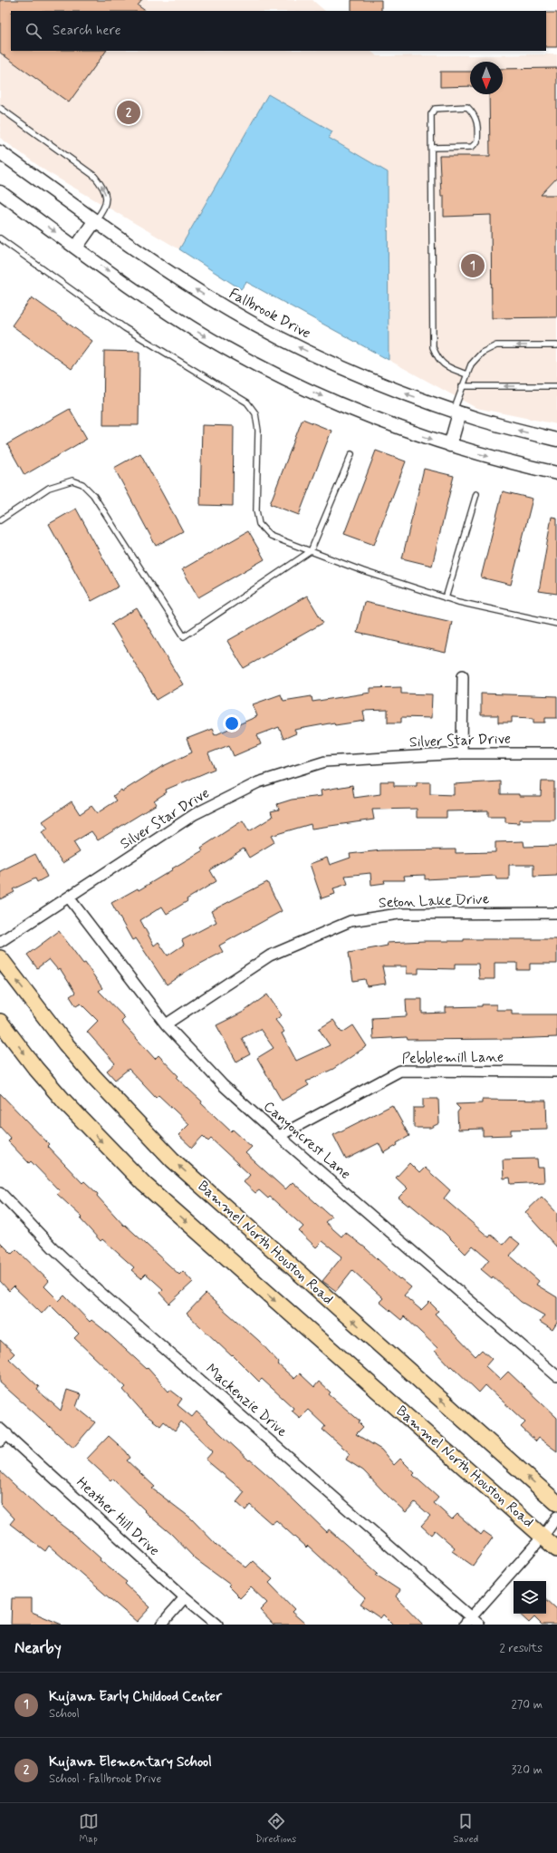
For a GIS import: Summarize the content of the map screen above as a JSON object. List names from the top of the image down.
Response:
{
  "streets": {
    "main road": ["Bammel North Houston Road"],
    "street": [
      "Fallbrook Drive",
      "Silver Star Drive",
      "Seton Lake Drive",
      "Pebblemill Lane",
      "Canyoncrest Lane",
      "Mackenzie Drive",
      "Heather Hill Drive"
    ]
  },
  "crossings": [
    ["Silver Star Drive", "Canyoncrest Lane"],
    ["Seton Lake Drive", "Canyoncrest Lane"],
    ["Pebblemill Lane", "Canyoncrest Lane"]
  ],
  "north": "bottom",
  "page": {
    "search": "Search here",
    "pins": ["2", "1"],
    "heading": ["Nearby", "2 results"],
    "list": [
      {
        "mark": "1",
        "name": "Kujawa Early Childood Center",
        "note": "School",
        "value": "270 m"
      },
      {
        "mark": "2",
        "name": "Kujawa Elementary School",
        "note": "School · Fallbrook Drive",
        "value": "320 m"
      }
    ],
    "nav": ["Map", "Directions", "Saved"]
  }
}
